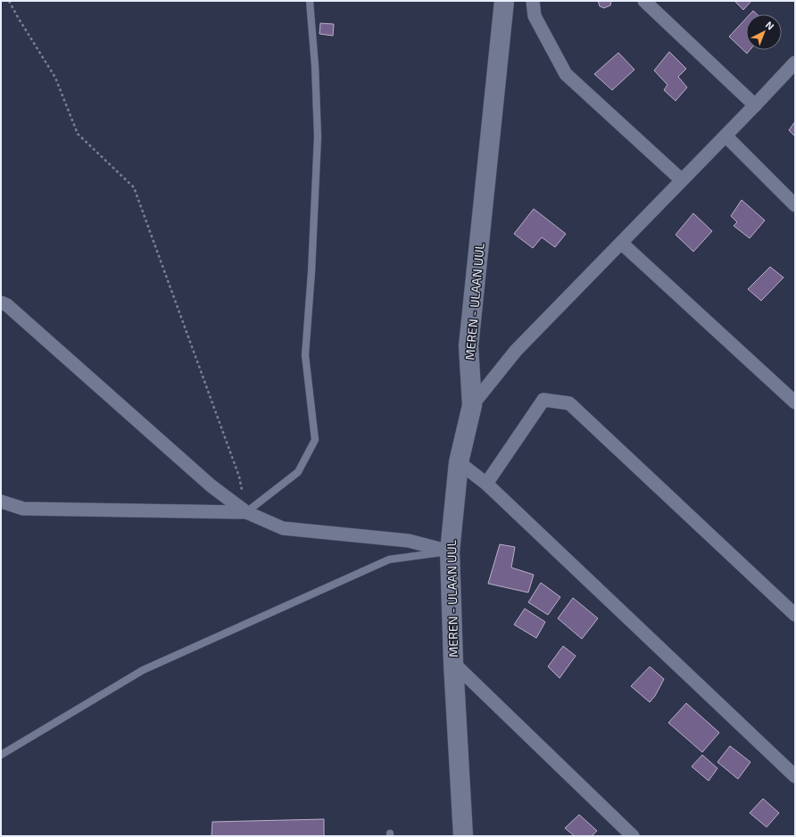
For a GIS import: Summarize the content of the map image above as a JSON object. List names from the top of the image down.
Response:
{
  "streets": {
    "street": ["MEREN - ULAAN UUL"]
  },
  "north": "top right"
}
